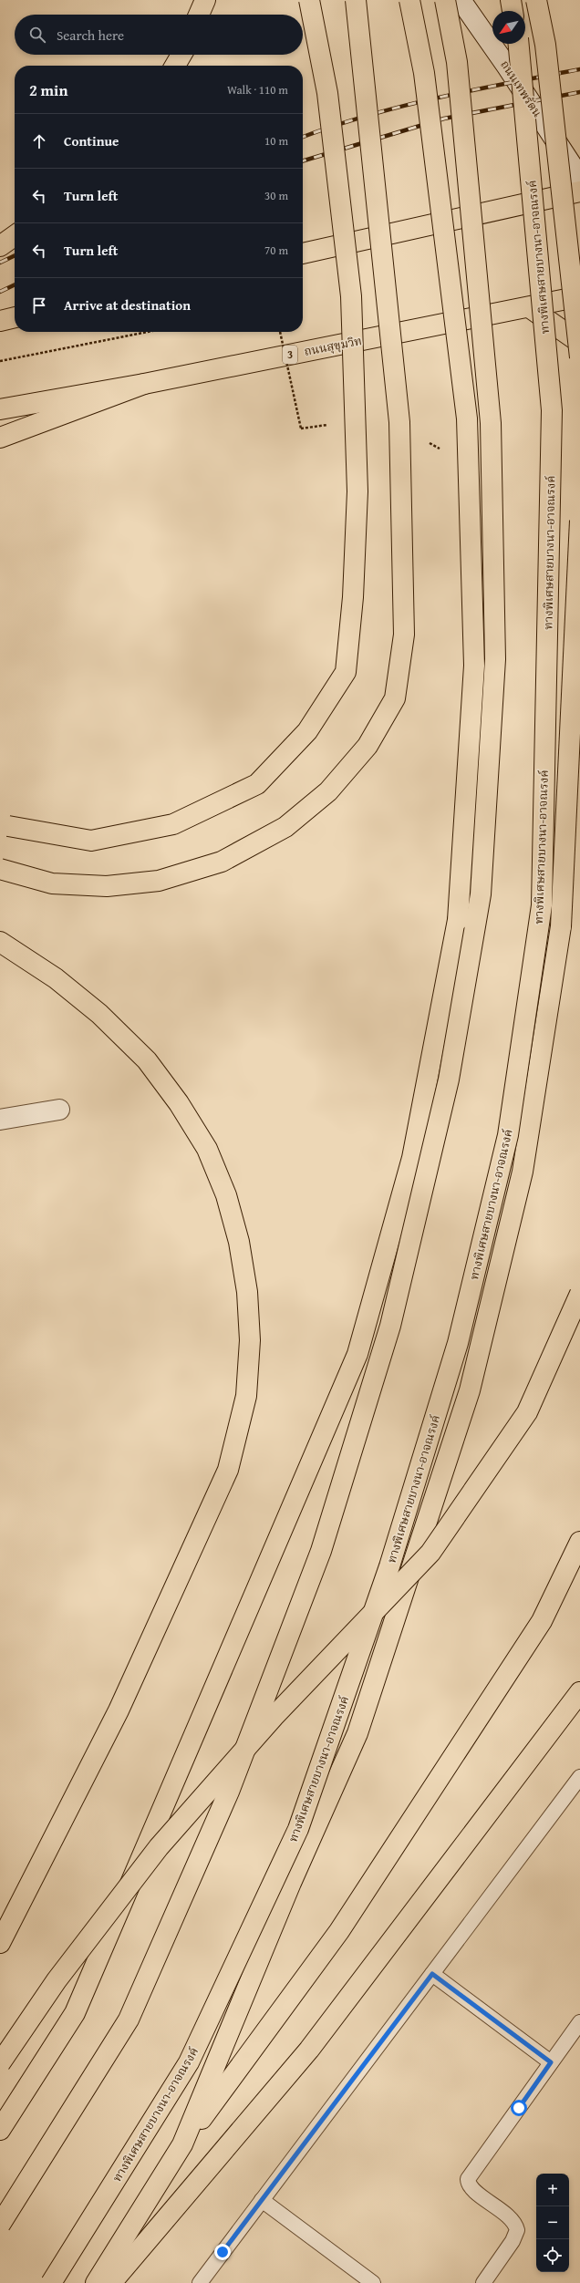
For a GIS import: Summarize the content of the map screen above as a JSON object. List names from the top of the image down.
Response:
{
  "streets": {
    "main road": [
      "ถนนเทพรัตน",
      "ทางพิเศษสายบางนา-อาจณรงค์",
      "ถนนสุขุมวิท",
      "3"
    ]
  },
  "north": "bottom left",
  "page": {
    "search": "Search here",
    "heading": ["2 min", "Walk · 110 m"],
    "list": [
      ["Continue", "10 m"],
      ["Turn left", "30 m"],
      ["Turn left", "70 m"],
      "Arrive at destination"
    ],
    "map_buttons": ["+", "−"]
  }
}
